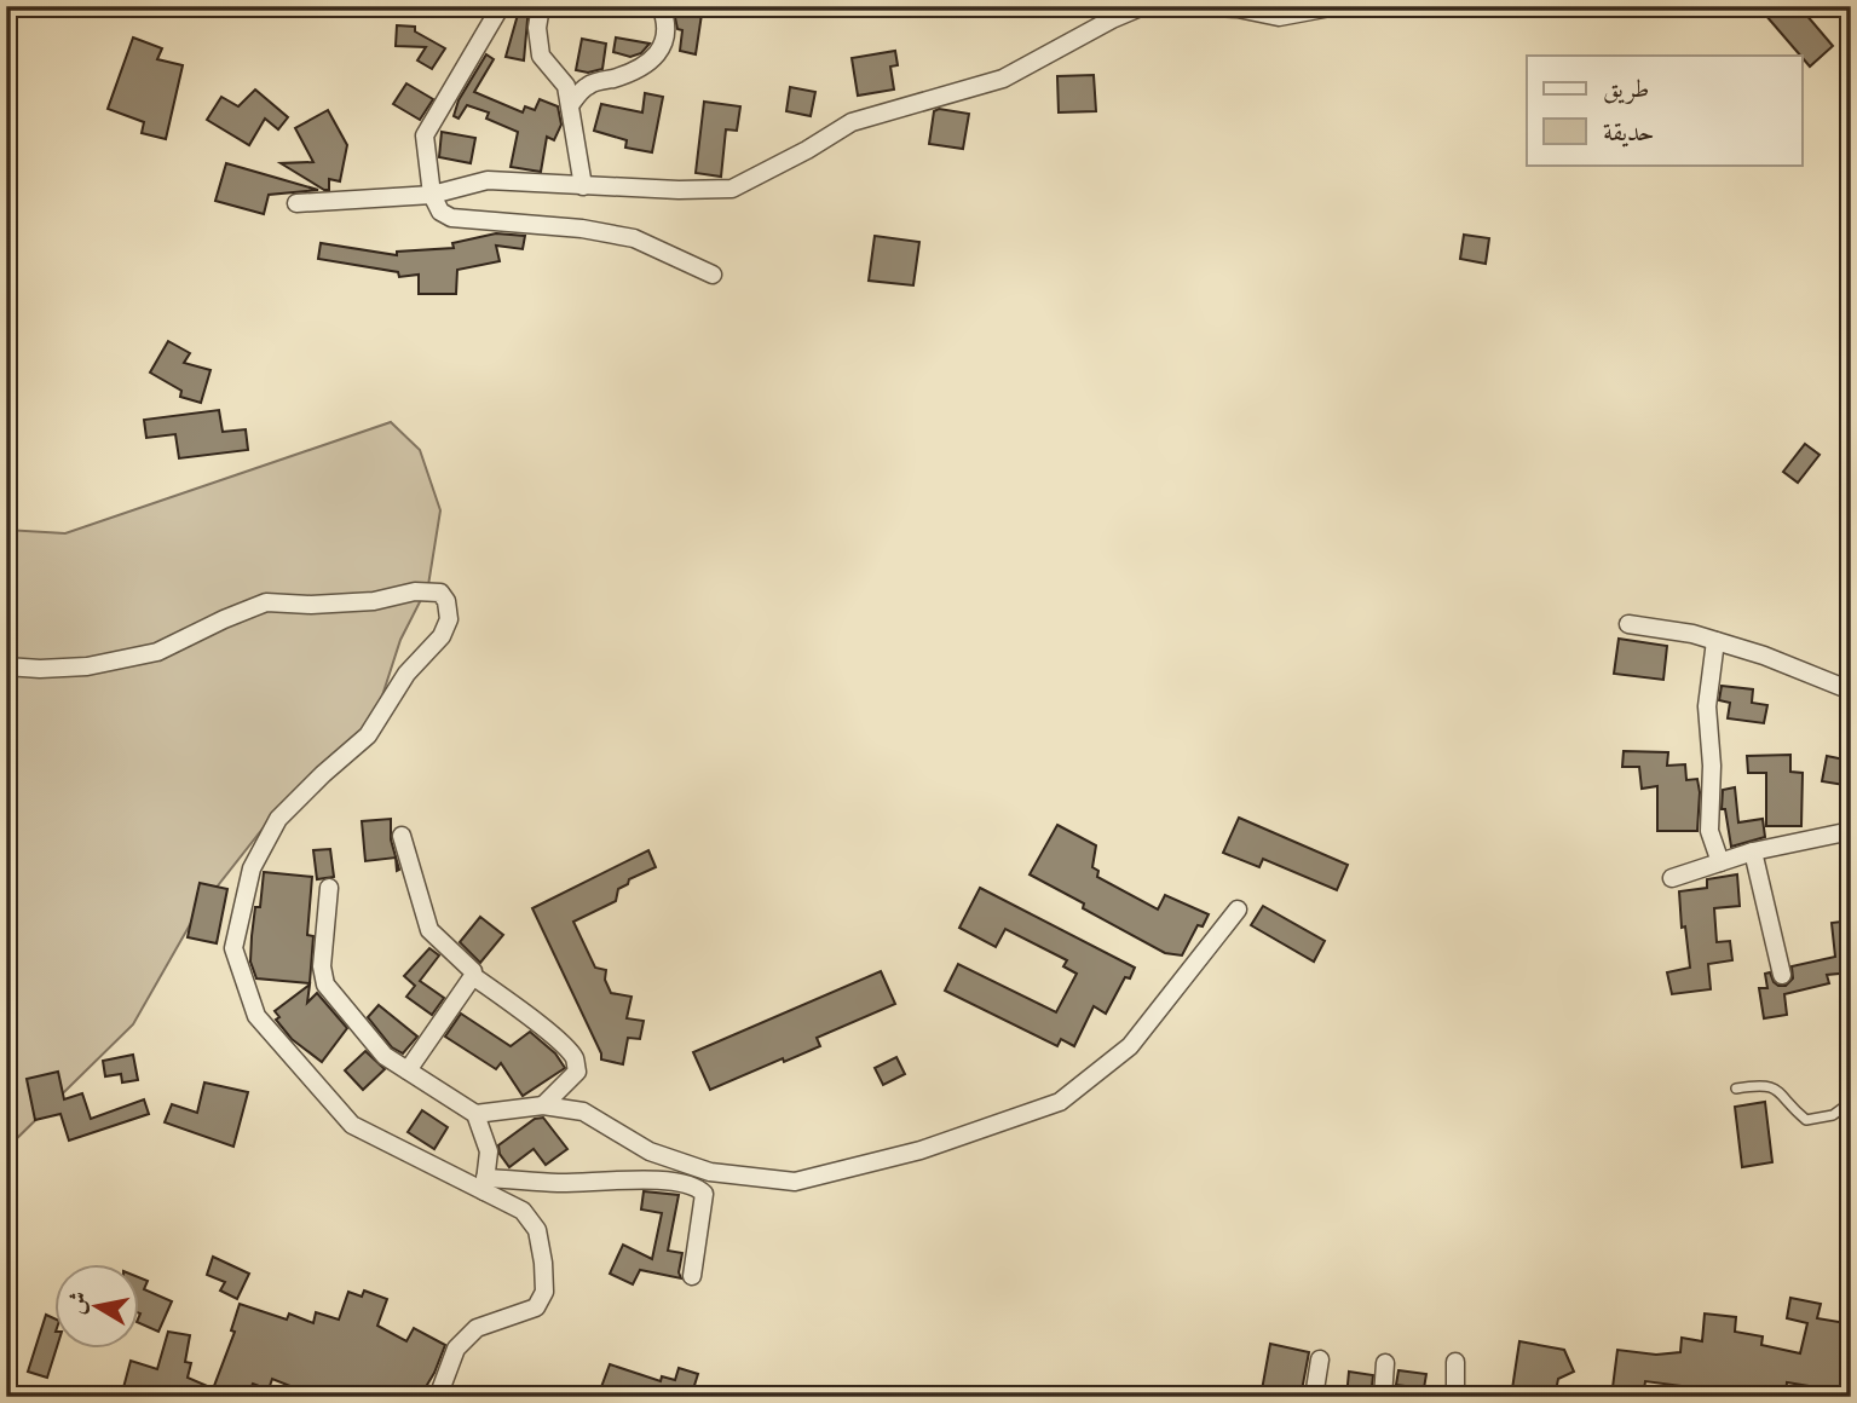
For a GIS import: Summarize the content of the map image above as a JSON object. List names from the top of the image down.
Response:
{
  "legend": ["طريق", "حديقة"],
  "north": "left"
}
